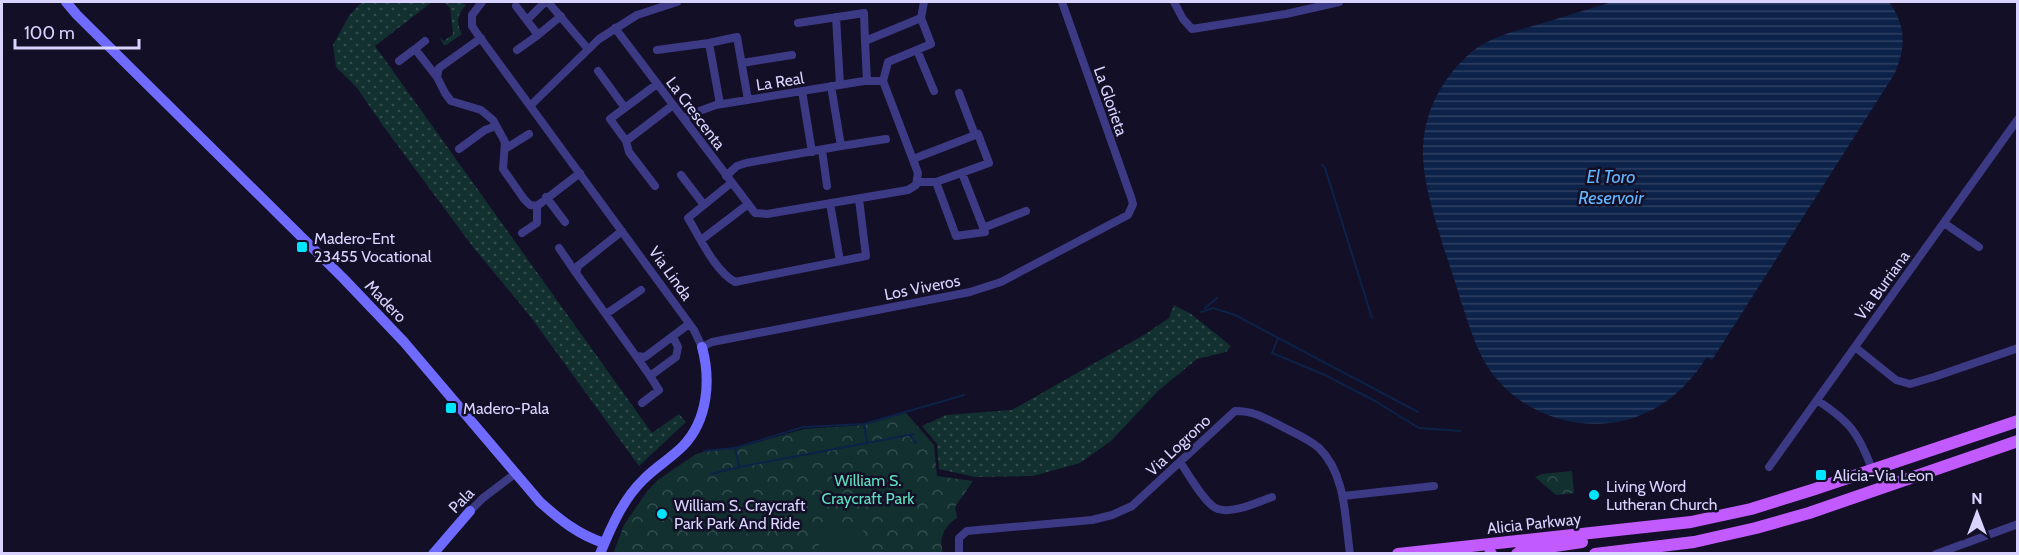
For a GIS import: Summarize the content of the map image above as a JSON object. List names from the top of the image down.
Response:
{
  "streets": {
    "main road": ["Alicia Parkway"],
    "street": [
      "La Real",
      "La Glorieta",
      "La Crescenta",
      "Via Linda",
      "Via Burriana",
      "Los Viveros",
      "Madero",
      "Via Logrono",
      "Pala"
    ]
  },
  "crossings": [
    ["La Real", "La Crescenta"],
    ["La Glorieta", "Los Viveros"],
    ["Via Linda", "Los Viveros"],
    ["Via Linda", "Madero"],
    ["Madero", "Pala"]
  ],
  "water": ["El Toro Reservoir"],
  "parks": ["William S. Craycraft Park"],
  "places": {
    "transit": ["Madero-Ent 23455 Vocational", "Madero-Pala", "Alicia-Via Leon"],
    "other": ["Living Word Lutheran Church", "William S. Craycraft Park Park And Ride"]
  },
  "scale_bar": "100 m",
  "north": "top"
}
